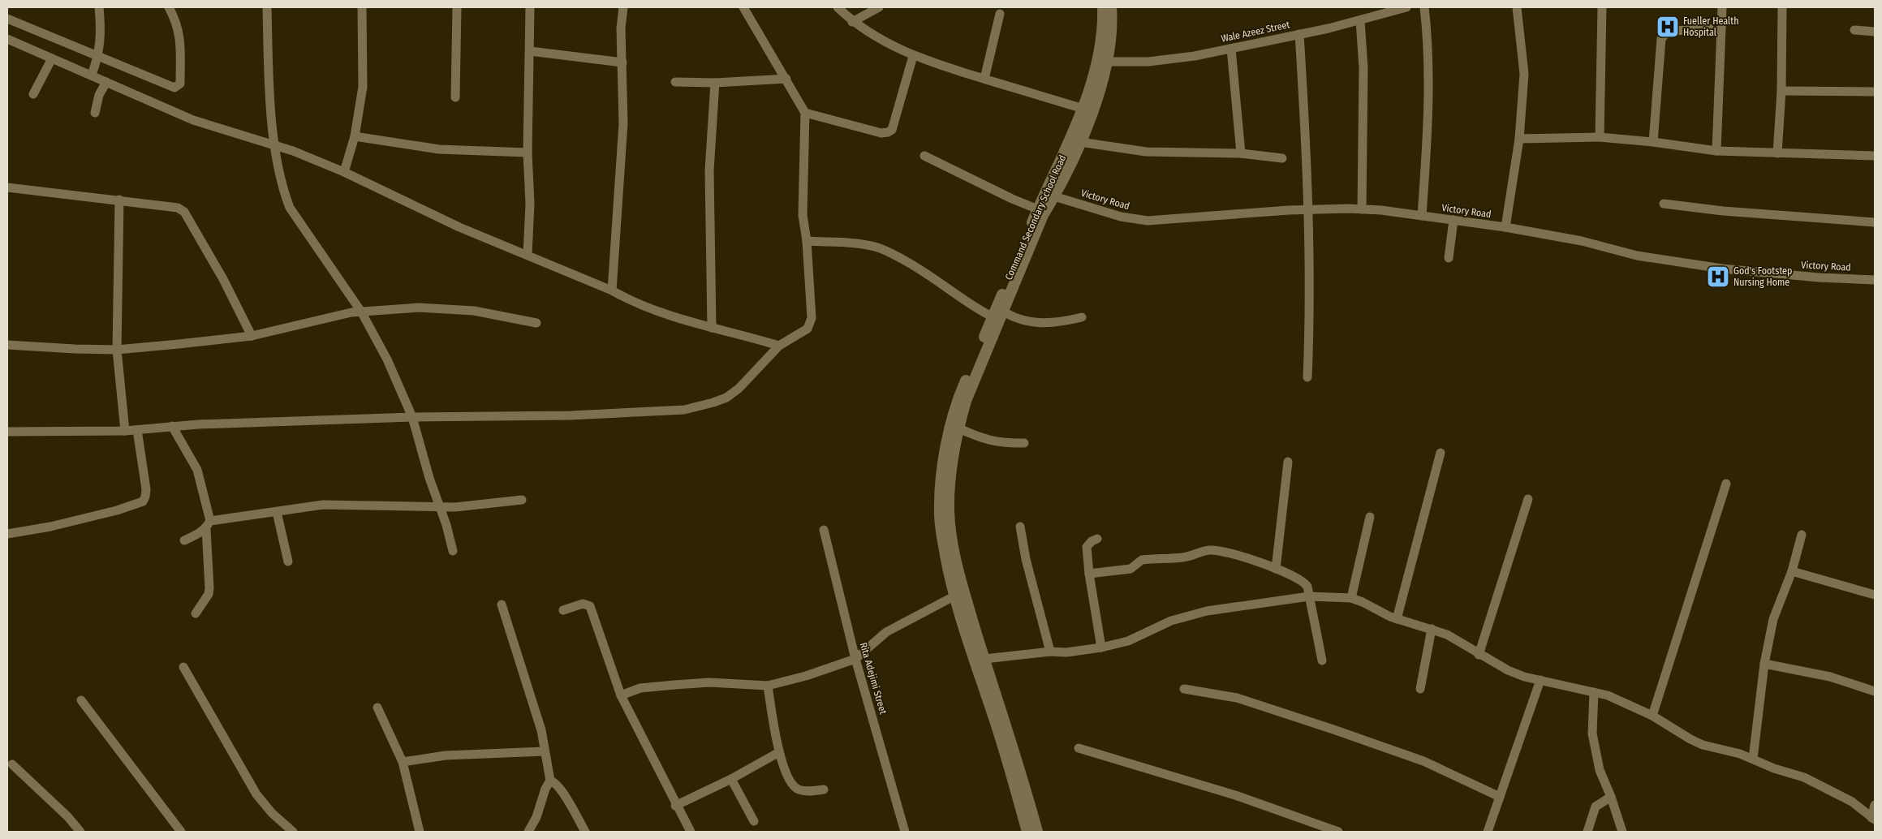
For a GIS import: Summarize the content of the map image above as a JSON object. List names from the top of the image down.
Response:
{
  "streets": {
    "main road": ["Command Secondary School Road"],
    "street": ["Wale Azeez Street", "Victory Road", "Rita Adejimi Street"]
  },
  "crossings": [
    ["Wale Azeez Street", "Command Secondary School Road"],
    ["Victory Road", "Command Secondary School Road"]
  ],
  "places": {
    "hospital": ["Fueller Health Hospital", "God's Footstep Nursing Home"]
  }
}
